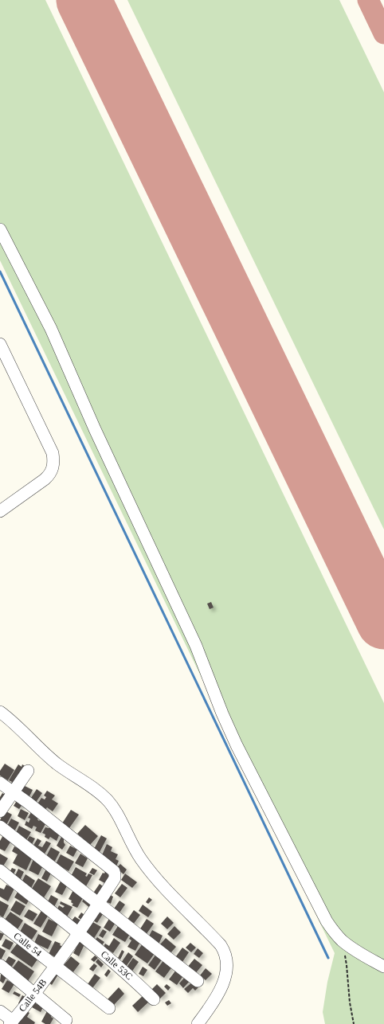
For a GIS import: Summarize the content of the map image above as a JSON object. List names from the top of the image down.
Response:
{
  "streets": {
    "street": ["Calle 54", "Calle 53C", "Calle 54B"]
  },
  "crossings": [
    ["Calle 54", "Calle 54B"]
  ]
}
